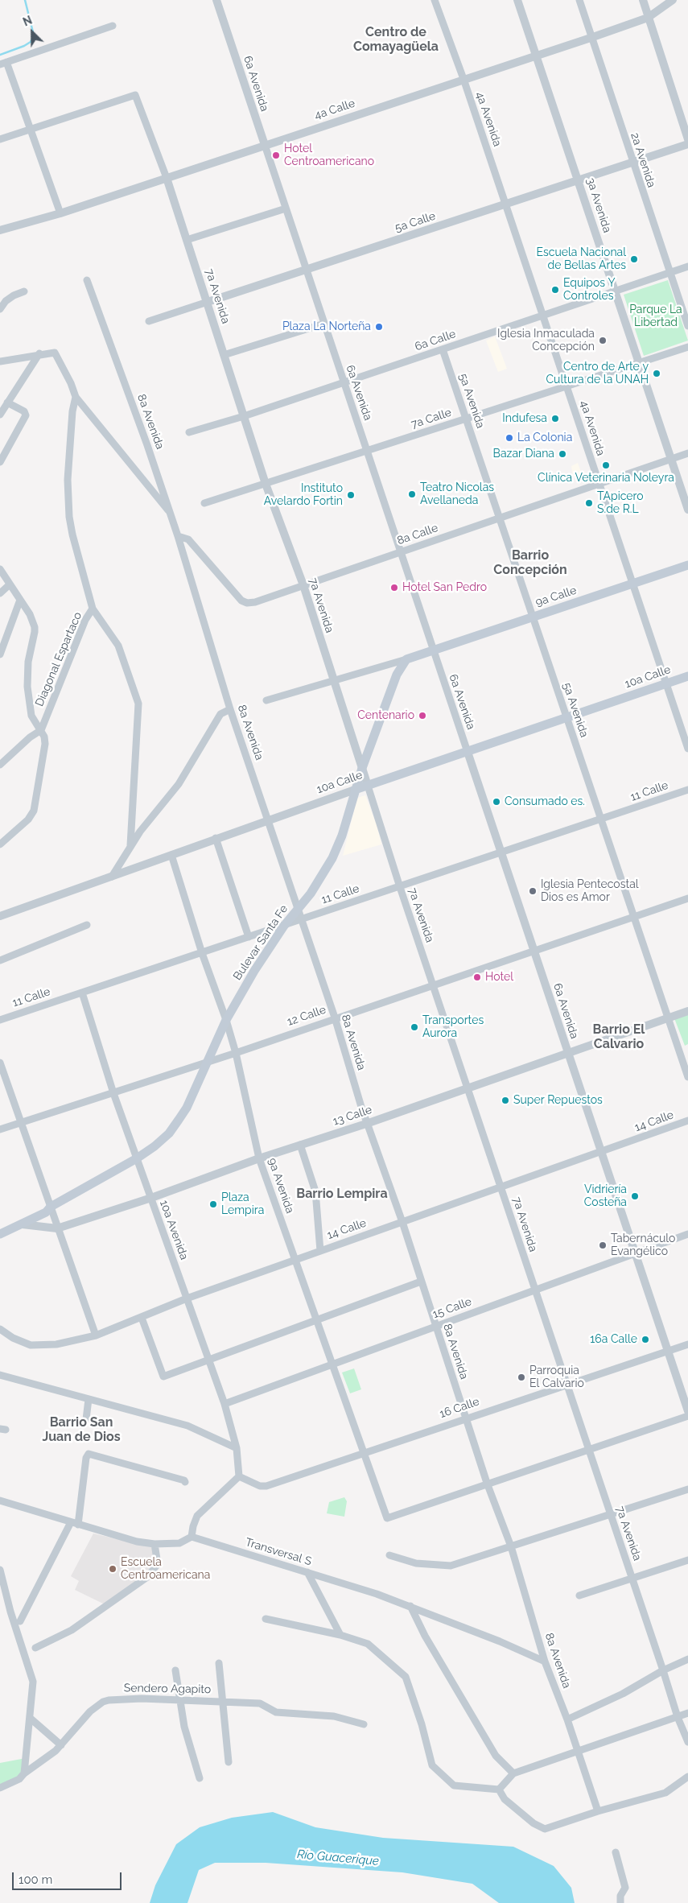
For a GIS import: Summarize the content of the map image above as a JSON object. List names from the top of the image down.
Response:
{
  "streets": {
    "main road": ["9a Calle", "10a Calle", "Bulevar Santa Fe"],
    "street": [
      "6a Avenida",
      "4a Calle",
      "4a Avenida",
      "2a Avenida",
      "3a Avenida",
      "5a Calle",
      "7a Avenida",
      "6a Calle",
      "5a Avenida",
      "7a Calle",
      "8a Avenida",
      "8a Calle",
      "Diagonal Espartaco",
      "11 Calle",
      "12 Calle",
      "13 Calle",
      "14 Calle",
      "9a Avenida",
      "10a Avenida",
      "15 Calle",
      "16 Calle",
      "Transversal S",
      "Sendero Agapito"
    ]
  },
  "crossings": [
    ["6a Avenida", "4a Calle"],
    ["6a Avenida", "5a Calle"],
    ["6a Avenida", "6a Calle"],
    ["6a Avenida", "7a Calle"],
    ["6a Avenida", "8a Calle"],
    ["6a Avenida", "9a Calle"],
    ["6a Avenida", "10a Calle"],
    ["6a Avenida", "11 Calle"],
    ["6a Avenida", "12 Calle"],
    ["6a Avenida", "13 Calle"],
    ["6a Avenida", "14 Calle"],
    ["6a Avenida", "15 Calle"],
    ["6a Avenida", "16 Calle"],
    ["4a Calle", "4a Avenida"],
    ["4a Calle", "2a Avenida"],
    ["4a Calle", "3a Avenida"],
    ["4a Calle", "7a Avenida"],
    ["4a Avenida", "5a Calle"],
    ["4a Avenida", "6a Calle"],
    ["4a Avenida", "7a Calle"],
    ["4a Avenida", "8a Calle"],
    ["4a Avenida", "9a Calle"],
    ["4a Avenida", "10a Calle"],
    ["2a Avenida", "5a Calle"],
    ["2a Avenida", "6a Calle"],
    ["3a Avenida", "5a Calle"],
    ["3a Avenida", "6a Calle"],
    ["3a Avenida", "7a Calle"],
    ["3a Avenida", "8a Calle"],
    ["5a Calle", "7a Avenida"],
    ["7a Avenida", "6a Calle"],
    ["7a Avenida", "7a Calle"],
    ["7a Avenida", "8a Calle"],
    ["7a Avenida", "10a Calle"],
    ["7a Avenida", "11 Calle"],
    ["7a Avenida", "Bulevar Santa Fe"],
    ["7a Avenida", "12 Calle"],
    ["7a Avenida", "13 Calle"],
    ["7a Avenida", "14 Calle"],
    ["7a Avenida", "15 Calle"],
    ["7a Avenida", "16 Calle"],
    ["6a Calle", "5a Avenida"],
    ["5a Avenida", "7a Calle"],
    ["5a Avenida", "8a Calle"],
    ["5a Avenida", "9a Calle"],
    ["5a Avenida", "10a Calle"],
    ["5a Avenida", "11 Calle"],
    ["5a Avenida", "12 Calle"],
    ["5a Avenida", "13 Calle"],
    ["8a Avenida", "8a Calle"],
    ["8a Avenida", "10a Calle"],
    ["8a Avenida", "11 Calle"],
    ["8a Avenida", "Bulevar Santa Fe"],
    ["8a Avenida", "12 Calle"],
    ["8a Avenida", "13 Calle"],
    ["8a Avenida", "14 Calle"],
    ["8a Avenida", "9a Avenida"],
    ["8a Avenida", "15 Calle"],
    ["8a Avenida", "16 Calle"],
    ["8a Avenida", "Transversal S"],
    ["10a Calle", "Bulevar Santa Fe"],
    ["10a Calle", "9a Avenida"],
    ["11 Calle", "Bulevar Santa Fe"],
    ["11 Calle", "9a Avenida"],
    ["11 Calle", "10a Avenida"],
    ["Bulevar Santa Fe", "12 Calle"],
    ["Bulevar Santa Fe", "13 Calle"],
    ["Bulevar Santa Fe", "9a Avenida"],
    ["Bulevar Santa Fe", "10a Avenida"],
    ["12 Calle", "9a Avenida"],
    ["12 Calle", "10a Avenida"],
    ["13 Calle", "9a Avenida"],
    ["13 Calle", "10a Avenida"],
    ["14 Calle", "9a Avenida"],
    ["14 Calle", "10a Avenida"],
    ["9a Avenida", "15 Calle"],
    ["9a Avenida", "16 Calle"],
    ["10a Avenida", "15 Calle"],
    ["10a Avenida", "16 Calle"]
  ],
  "districts": [
    "Centro de Comayagüela",
    "Barrio Concepción",
    "Barrio El Calvario",
    "Barrio Lempira",
    "Barrio San Juan de Dios"
  ],
  "water": ["Río Guacerique"],
  "parks": ["Parque La Libertad"],
  "places": [
    "Hotel Centroamericano",
    "Escuela Nacional de Bellas Artes",
    "Equipos Y Controles",
    "Plaza La Norteña",
    "Iglesia Inmaculada Concepción",
    "Centro de Arte y Cultura de la UNAH",
    "Indufesa",
    "La Colonia",
    "Bazar Diana",
    "Clínica Veterinaria Noleyra",
    "Teatro Nicolas Avellaneda",
    "Instituto Avelardo Fortin",
    "TApicero S.de R.L",
    "Hotel San Pedro",
    "Centenario",
    "Consumado es.",
    "Iglesia Pentecostal Dios es Amor",
    "Hotel",
    "Transportes Aurora",
    "Super Repuestos",
    "Vidriería Costeña",
    "Plaza Lempira",
    "Tabernáculo Evangélico",
    "16a Calle",
    "Parroquia El Calvario",
    "Escuela Centroamericana"
  ],
  "scale_bar": "100 m",
  "north": "top left"
}
